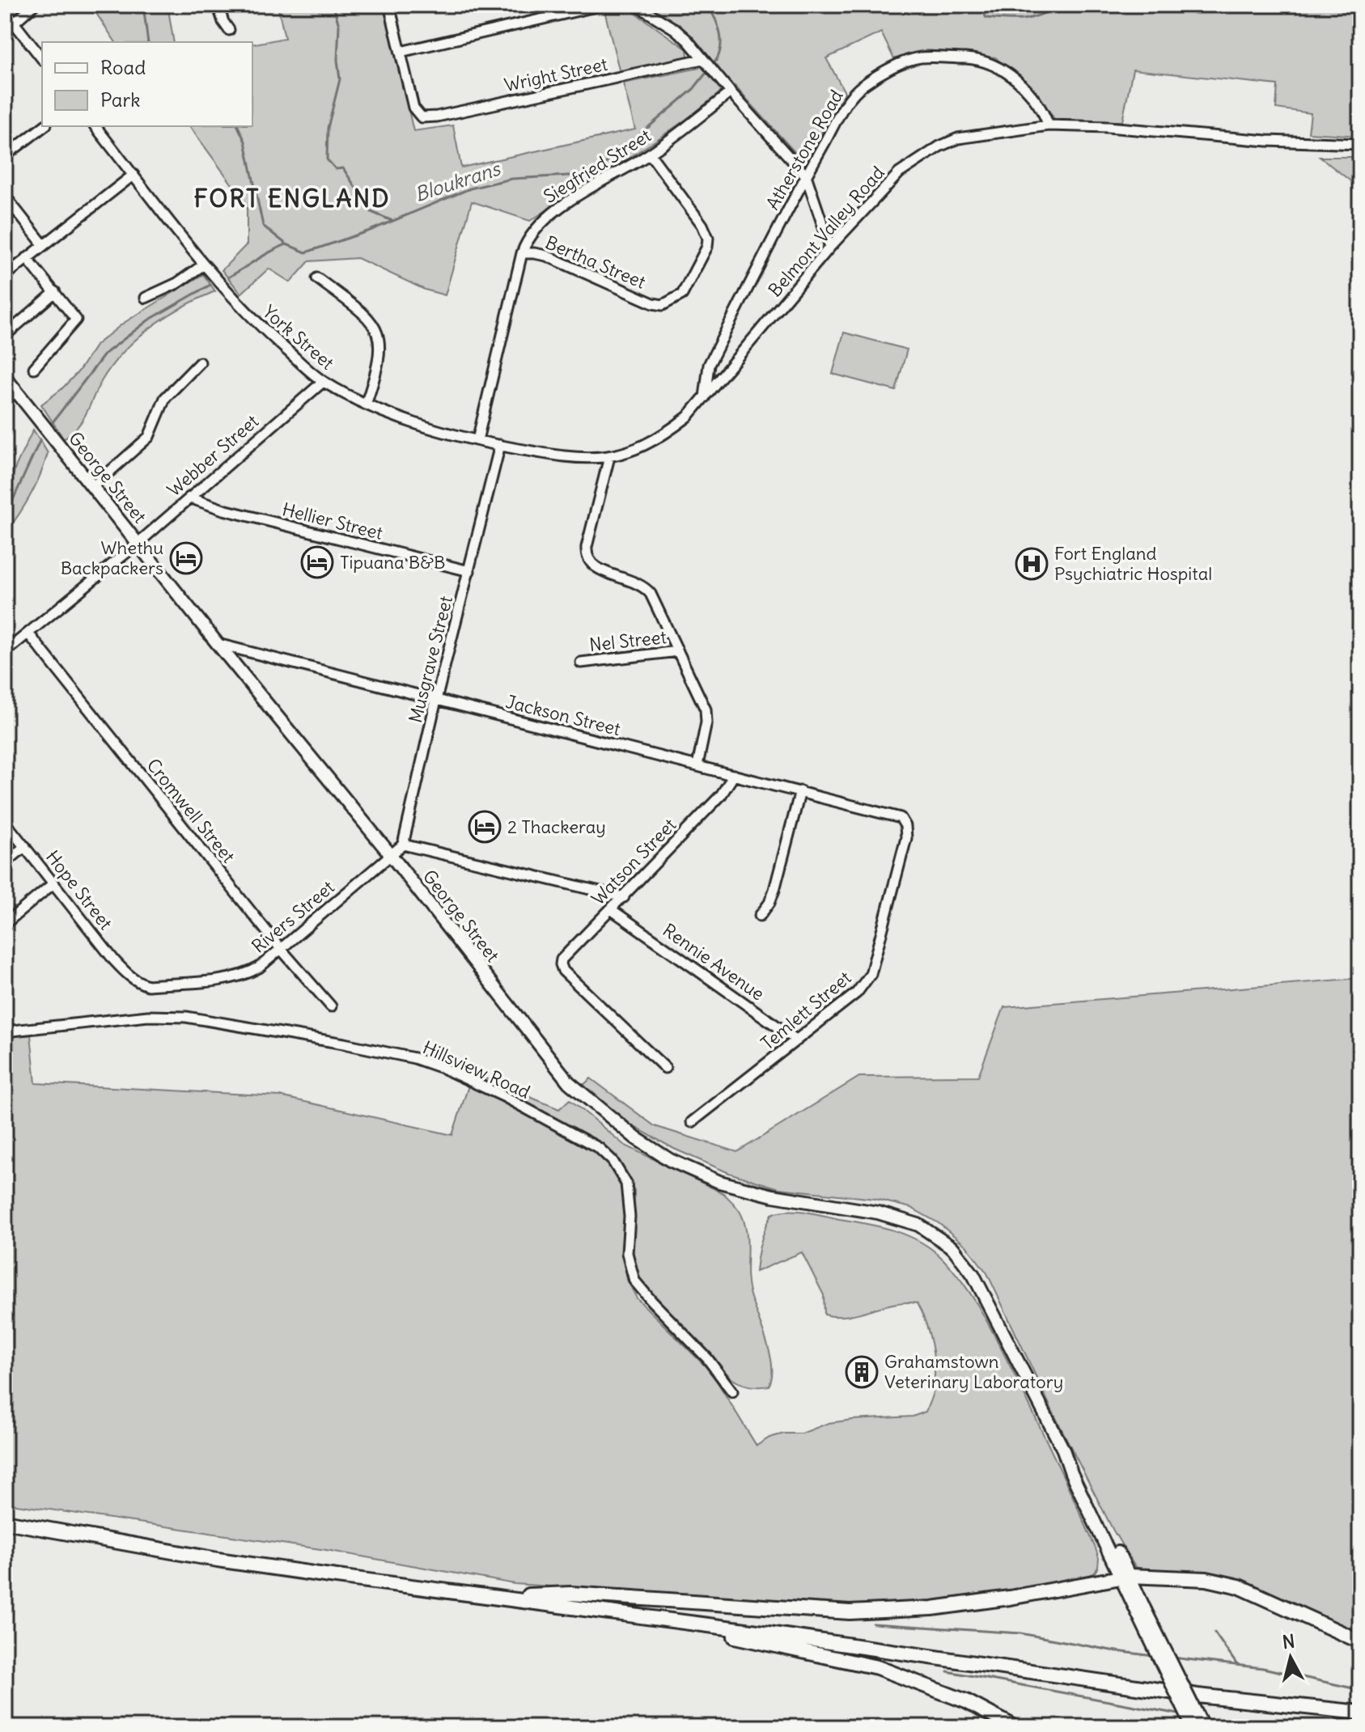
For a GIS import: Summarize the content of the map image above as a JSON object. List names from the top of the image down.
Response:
{
  "streets": {
    "main road": ["George Street"],
    "street": [
      "Wright Street",
      "Atherstone Road",
      "Siegfried Street",
      "Belmont Valley Road",
      "Bertha Street",
      "York Street",
      "Webber Street",
      "Hellier Street",
      "Nel Street",
      "Musgrave Street",
      "Jackson Street",
      "Cromwell Street",
      "Watson Street",
      "Hope Street",
      "Rivers Street",
      "Rennie Avenue",
      "Temlett Street",
      "Hillsview Road"
    ]
  },
  "crossings": [
    ["Atherstone Road", "Belmont Valley Road"],
    ["Siegfried Street", "Bertha Street"],
    ["Siegfried Street", "York Street"],
    ["Belmont Valley Road", "York Street"],
    ["York Street", "Webber Street"],
    ["York Street", "Musgrave Street"],
    ["Webber Street", "George Street"],
    ["Webber Street", "Hellier Street"],
    ["Webber Street", "Cromwell Street"],
    ["George Street", "Jackson Street"],
    ["George Street", "Rivers Street"],
    ["Hellier Street", "Musgrave Street"],
    ["Musgrave Street", "Jackson Street"],
    ["Musgrave Street", "Rivers Street"],
    ["Jackson Street", "Watson Street"],
    ["Jackson Street", "Temlett Street"],
    ["Cromwell Street", "Rivers Street"],
    ["Watson Street", "Rennie Avenue"],
    ["Hope Street", "Rivers Street"],
    ["Rennie Avenue", "Temlett Street"]
  ],
  "districts": ["FORT ENGLAND"],
  "water": ["Bloukrans"],
  "places": {
    "hotel": ["Whethu Backpackers", "Tipuana B&B", "2 Thackeray"],
    "hospital": ["Fort England Psychiatric Hospital"],
    "building": ["Grahamstown Veterinary Laboratory"]
  },
  "legend": ["Road", "Park"],
  "north": "top"
}
